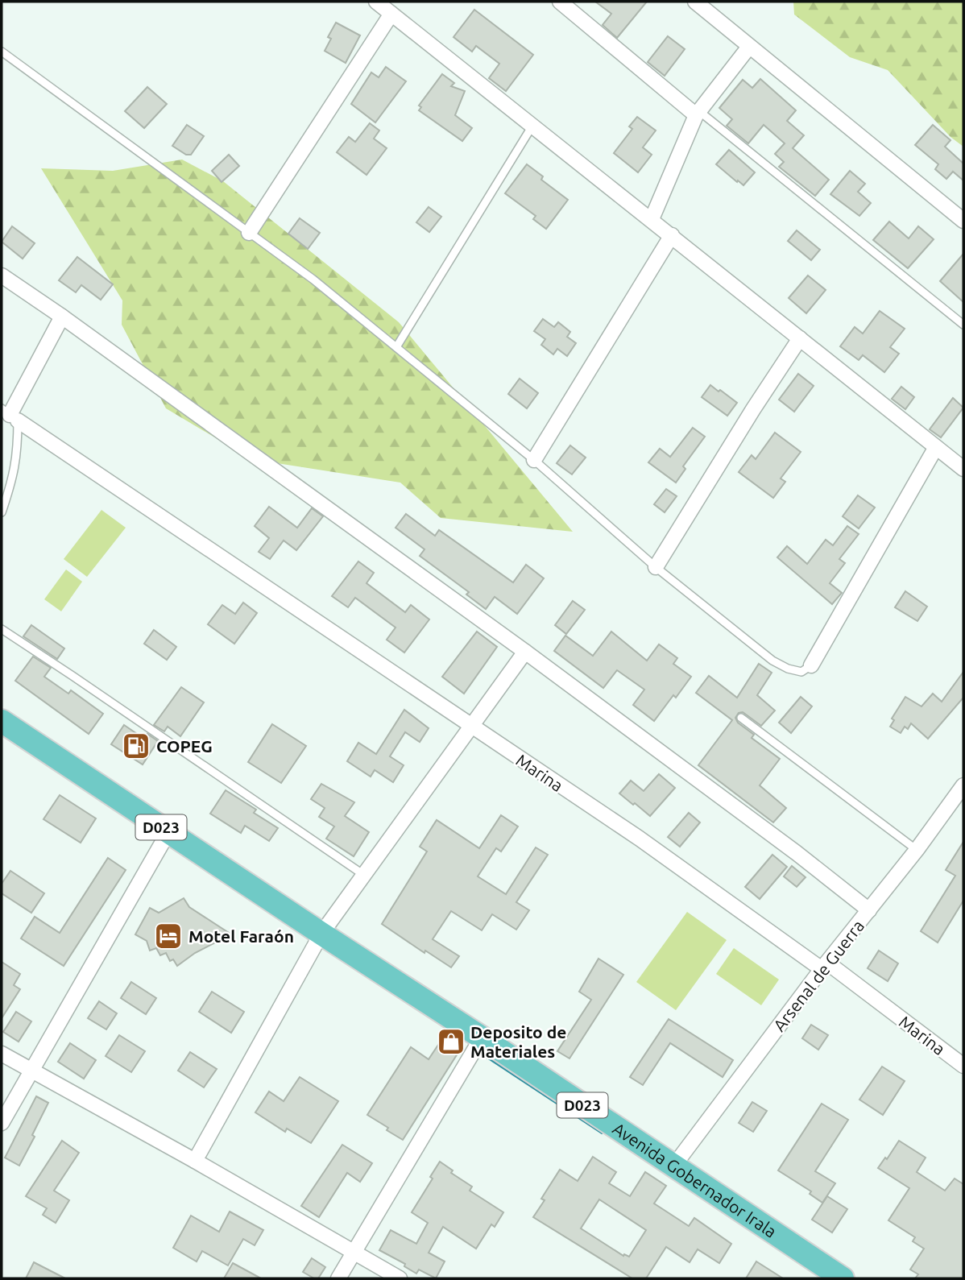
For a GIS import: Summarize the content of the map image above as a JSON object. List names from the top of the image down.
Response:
{
  "streets": {
    "main road": ["D023", "Avenida Gobernador Irala"],
    "street": ["Marina", "Arsenal de Guerra"]
  },
  "crossings": [
    ["Marina", "Arsenal de Guerra"],
    ["D023", "Avenida Gobernador Irala"],
    ["Arsenal de Guerra", "Avenida Gobernador Irala"]
  ],
  "places": {
    "fuel station": ["COPEG"],
    "hotel": ["Motel Faraón"],
    "shop": ["Deposito de Materiales"]
  }
}
